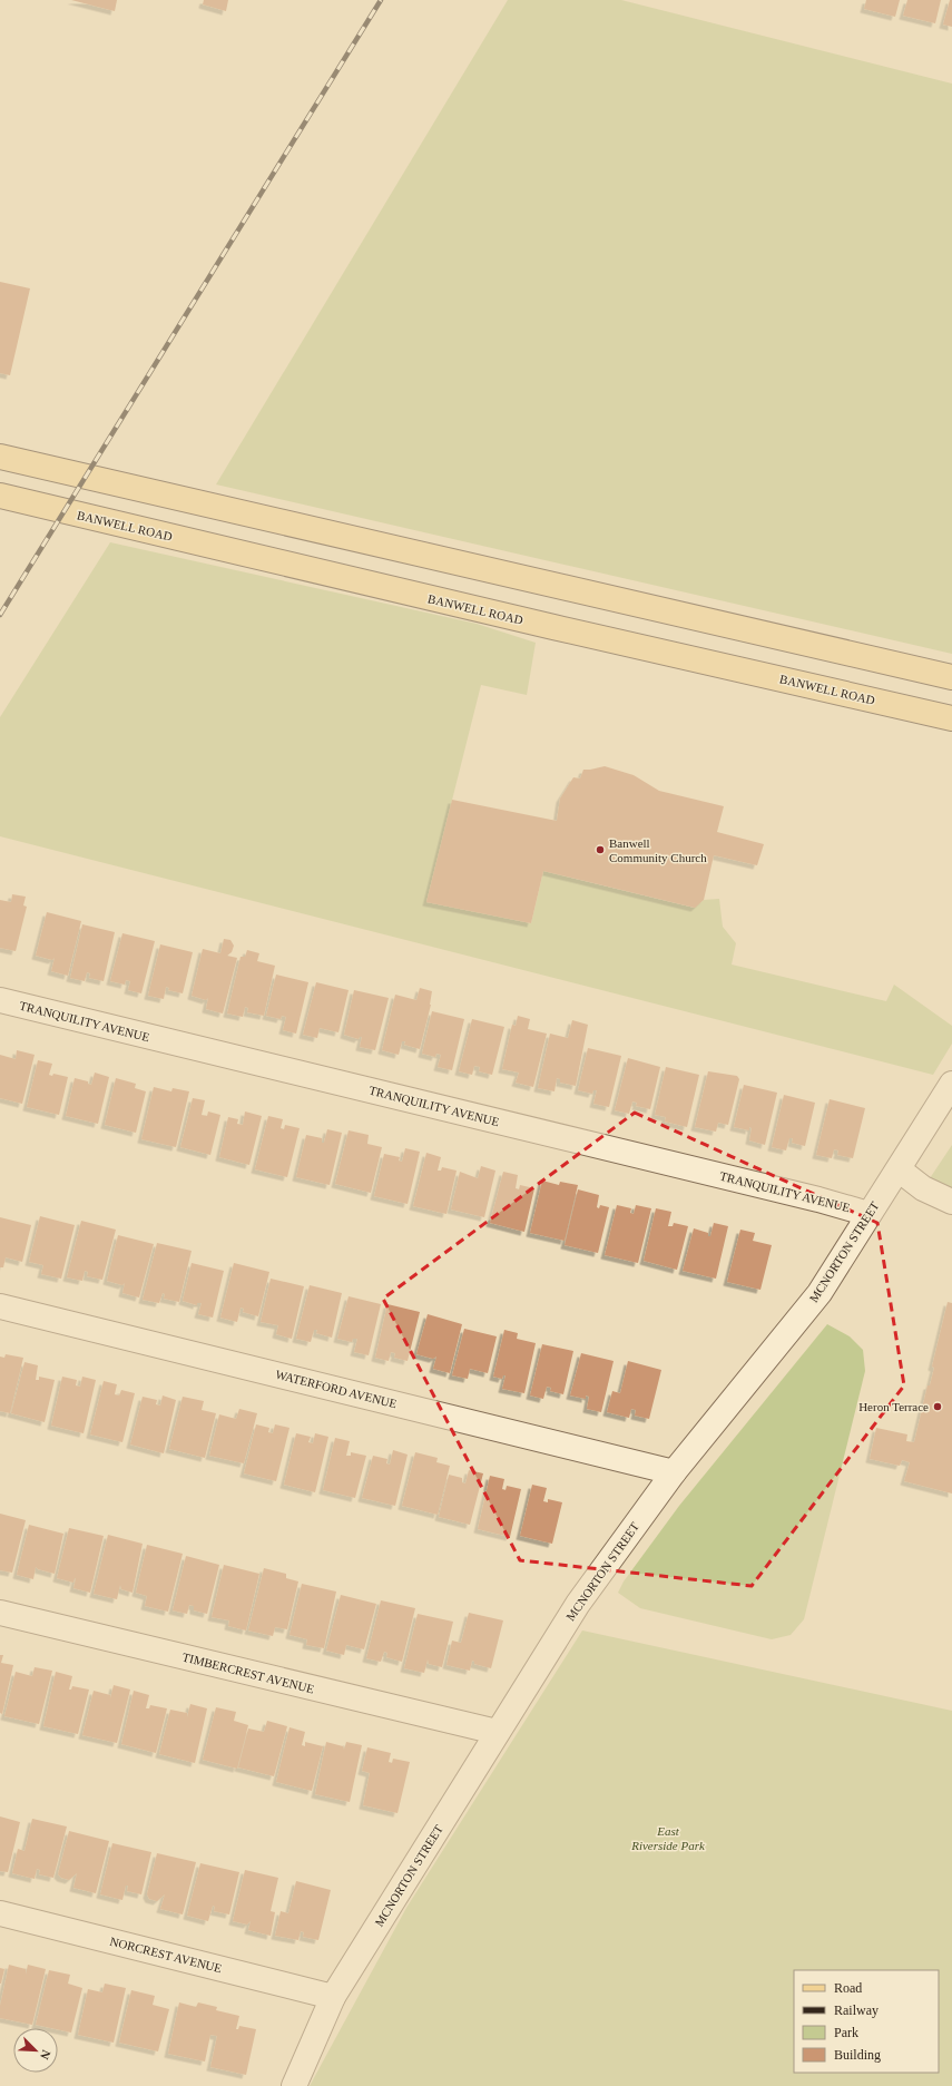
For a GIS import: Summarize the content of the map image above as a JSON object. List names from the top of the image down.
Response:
{
  "streets": {
    "main road": ["BANWELL ROAD"],
    "street": [
      "TRANQUILITY AVENUE",
      "MCNORTON STREET",
      "WATERFORD AVENUE",
      "TIMBERCREST AVENUE",
      "NORCREST AVENUE"
    ]
  },
  "crossings": [
    ["TRANQUILITY AVENUE", "MCNORTON STREET"],
    ["MCNORTON STREET", "WATERFORD AVENUE"],
    ["MCNORTON STREET", "TIMBERCREST AVENUE"],
    ["MCNORTON STREET", "NORCREST AVENUE"]
  ],
  "parks": ["East Riverside Park"],
  "places": ["Banwell Community Church", "Heron Terrace"],
  "legend": [
    "Road",
    "Railway",
    "Park",
    "Building"
  ],
  "north": "bottom right"
}
